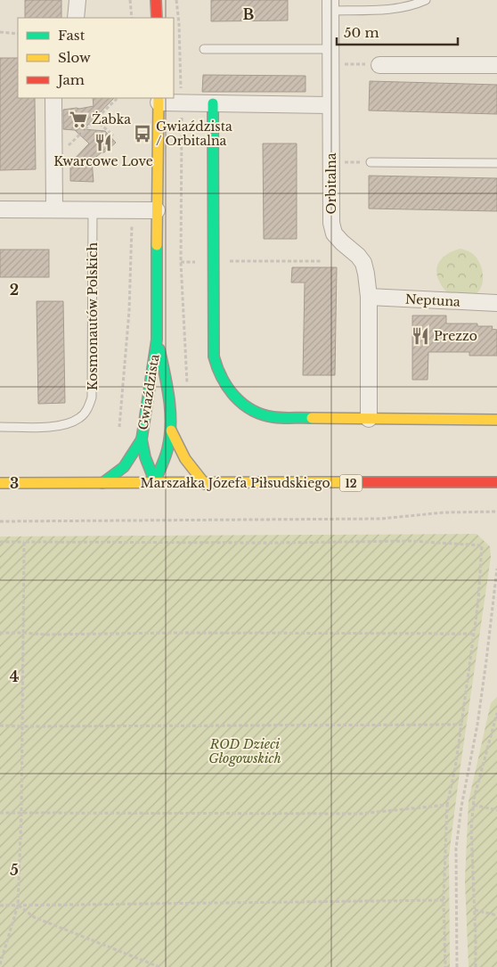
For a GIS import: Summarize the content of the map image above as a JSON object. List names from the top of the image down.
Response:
{
  "streets": {
    "street": [
      "Orbitalna",
      "Neptuna",
      "Gwiaździsta",
      "Marszałka Józefa Piłsudskiego",
      "12"
    ],
    "lane": ["Kosmonautów Polskich"]
  },
  "crossings": [
    ["Orbitalna", "Neptuna"],
    ["Gwiaździsta", "Marszałka Józefa Piłsudskiego"]
  ],
  "parks": ["ROD Dzieci Głogowskich"],
  "places": {
    "supermarket": ["Żabka"],
    "bus stop": ["Gwiaździsta / Orbitalna"],
    "restaurant": ["Kwarcowe Love", "Prezzo"]
  },
  "legend": ["Fast", "Slow", "Jam"],
  "scale_bar": "50 m",
  "grid": {
    "columns": ["B"],
    "rows": [
      "2",
      "3",
      "4",
      "5"
    ]
  }
}
